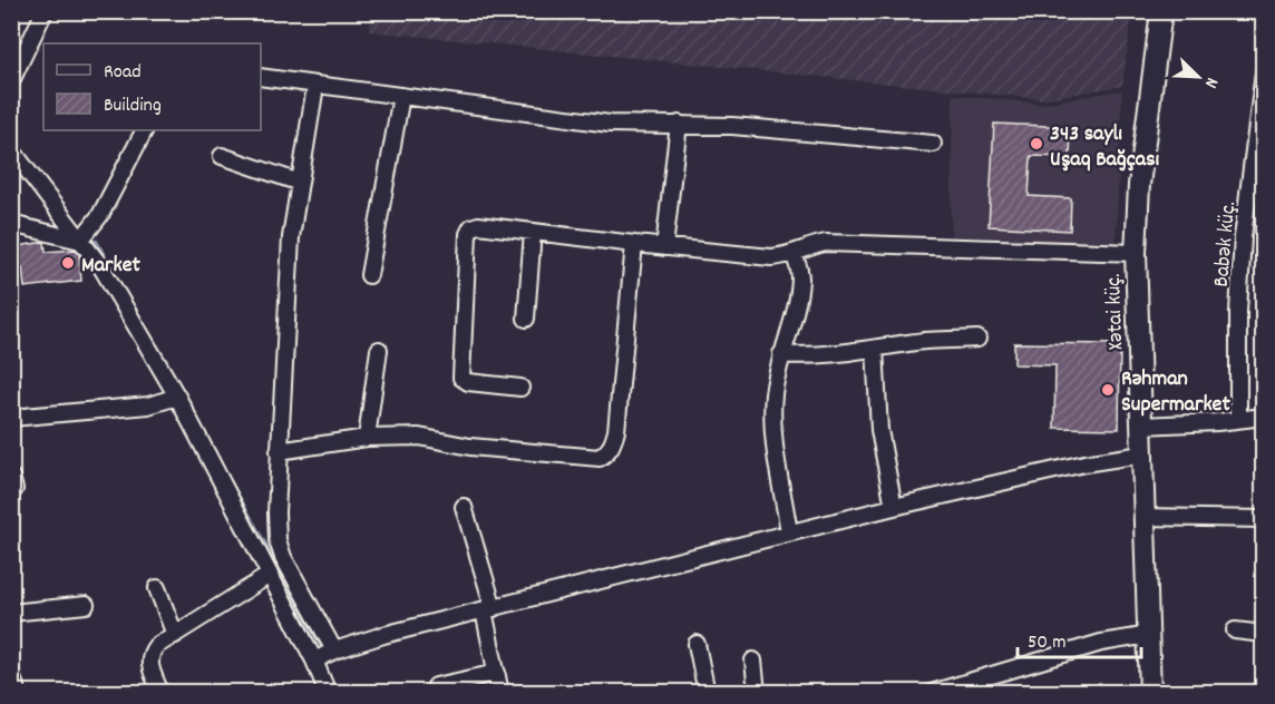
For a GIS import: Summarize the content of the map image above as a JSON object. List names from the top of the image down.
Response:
{
  "streets": {
    "street": ["Babək küç.", "Xətai küç."]
  },
  "places": ["343 saylı Uşaq Bağçası", "Market", "Rəhman Supermarket"],
  "legend": ["Road", "Building"],
  "scale_bar": "50 m",
  "north": "bottom right"
}
